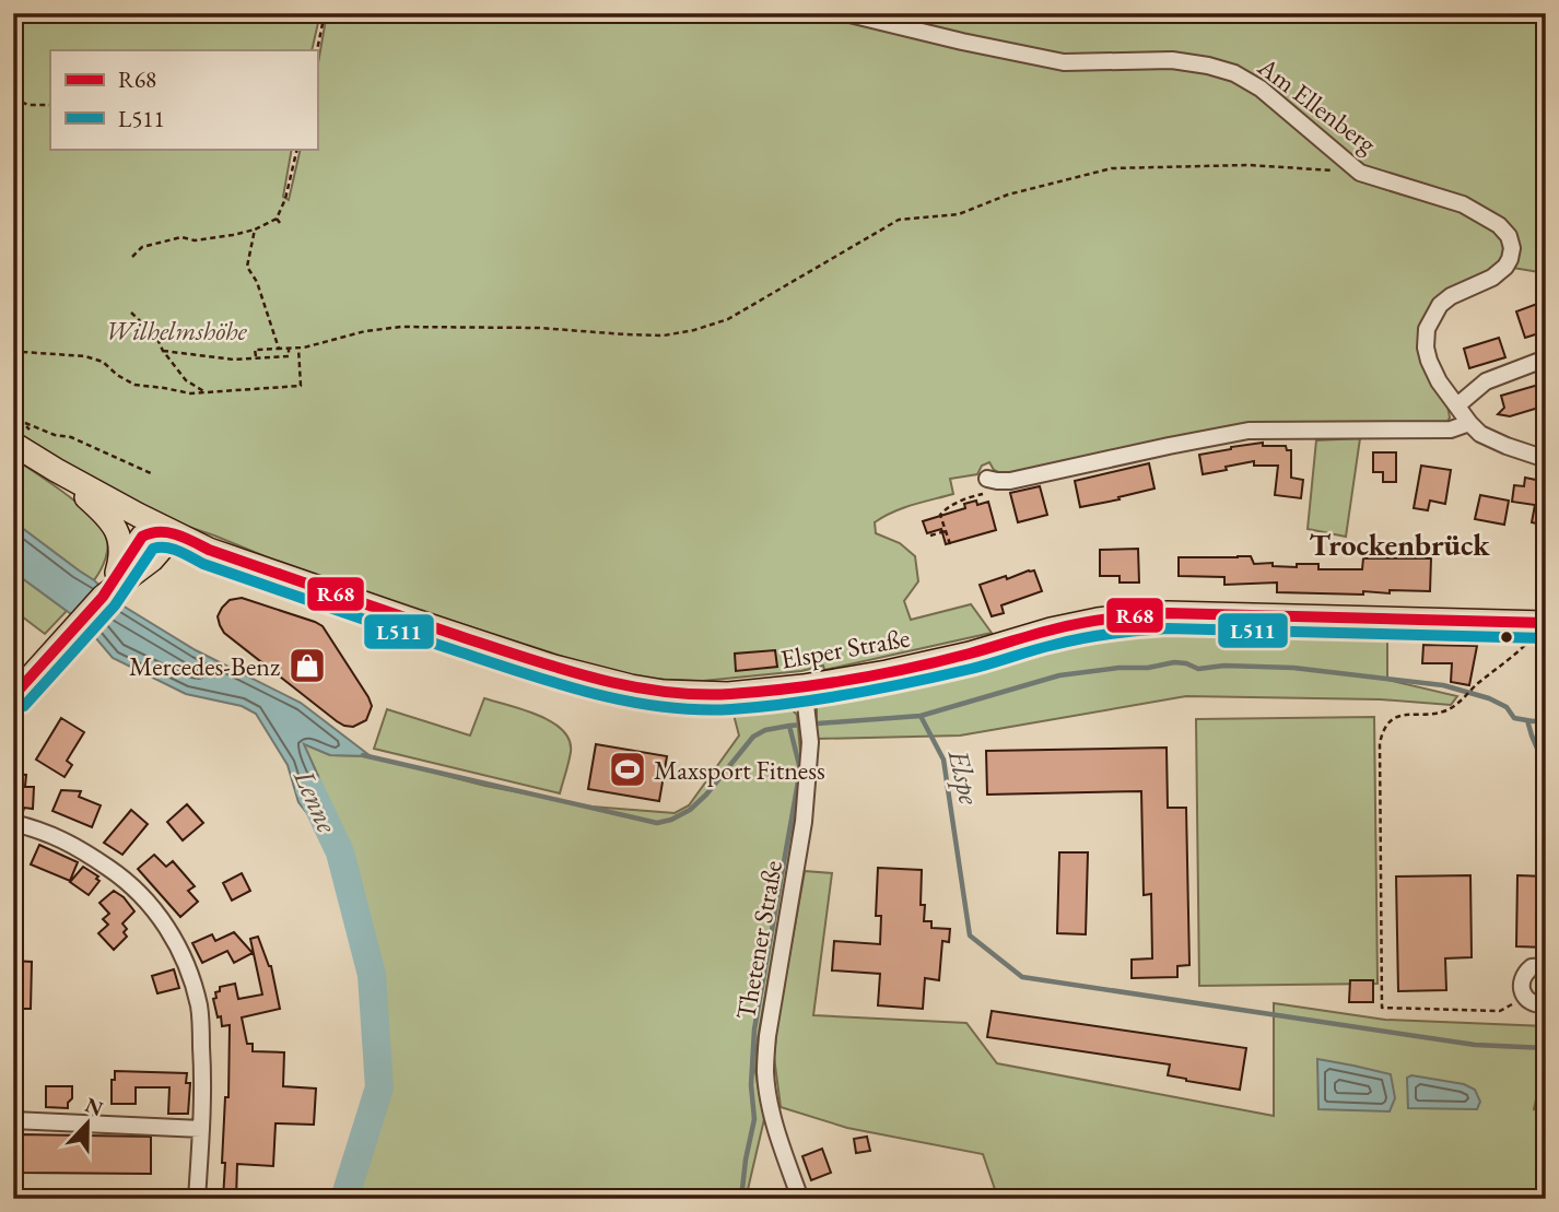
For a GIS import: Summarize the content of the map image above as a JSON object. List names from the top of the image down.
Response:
{
  "streets": {
    "main road": ["Elsper Straße"],
    "street": ["Am Ellenberg", "Thetener Straße"]
  },
  "crossings": [
    ["Elsper Straße", "Thetener Straße"]
  ],
  "districts": ["Trockenbrück"],
  "water": ["Elspe", "Lenne"],
  "parks": ["Wilhelmshöhe"],
  "places": {
    "shop": ["Mercedes-Benz"],
    "sports": ["Maxsport Fitness"]
  },
  "lines": ["transit line R68", "transit line L511"],
  "legend": ["R68", "L511"],
  "north": "top"
}
